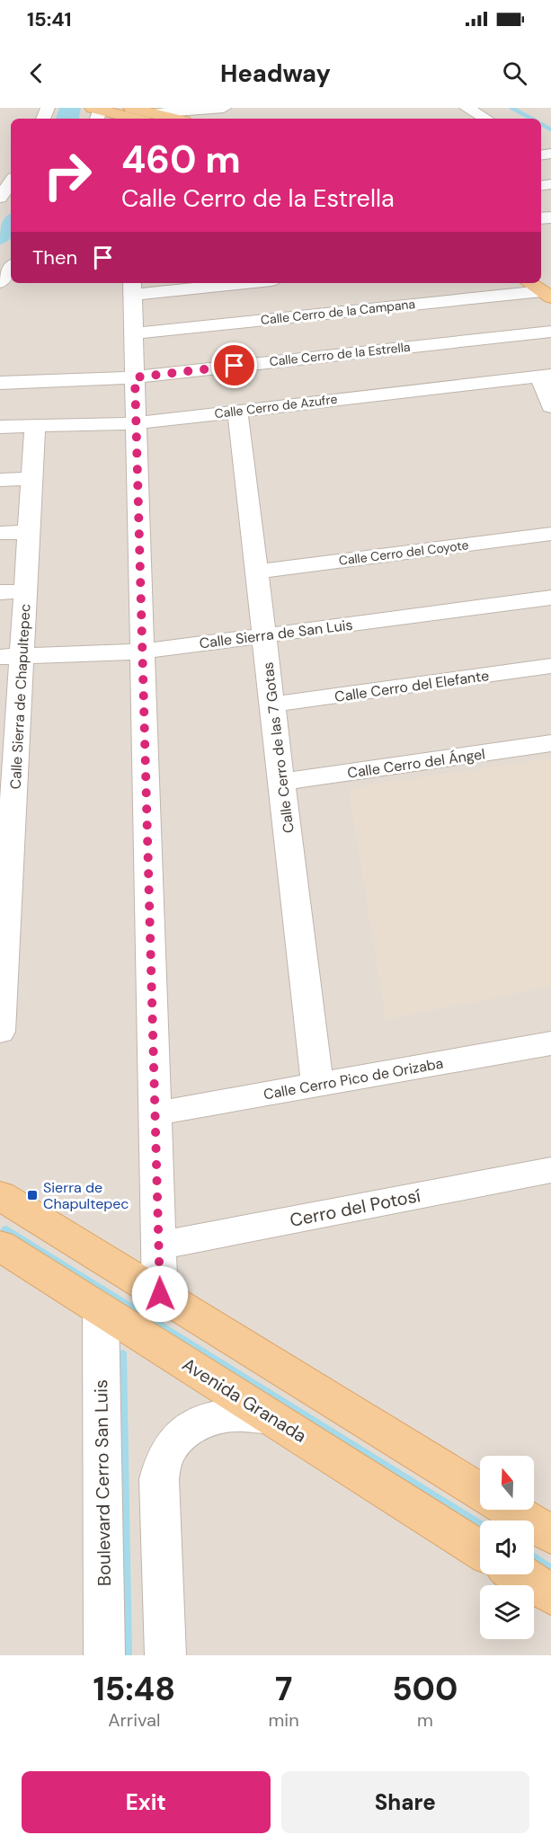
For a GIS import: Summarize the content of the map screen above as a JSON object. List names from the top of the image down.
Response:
{
  "streets": {
    "main road": ["Avenida Granada"],
    "street": [
      "Calle Cerro de la Campana",
      "Calle Cerro de la Estrella",
      "Calle Cerro de Azufre",
      "Calle Cerro del Coyote",
      "Calle Sierra de San Luis",
      "Calle Cerro del Elefante",
      "Calle Sierra de Chapultepec",
      "Calle Cerro de las 7 Gotas",
      "Calle Cerro del Ángel",
      "Calle Cerro Pico de Orizaba",
      "Cerro del Potosí",
      "Boulevard Cerro San Luis"
    ]
  },
  "crossings": [
    ["Calle Cerro de Azufre", "Calle Sierra de Chapultepec"],
    ["Calle Cerro de Azufre", "Calle Cerro de las 7 Gotas"],
    ["Calle Cerro del Coyote", "Calle Cerro de las 7 Gotas"],
    ["Calle Sierra de San Luis", "Calle Sierra de Chapultepec"],
    ["Calle Sierra de San Luis", "Calle Cerro de las 7 Gotas"],
    ["Calle Cerro del Elefante", "Calle Cerro de las 7 Gotas"],
    ["Calle Cerro de las 7 Gotas", "Calle Cerro del Ángel"],
    ["Calle Cerro de las 7 Gotas", "Calle Cerro Pico de Orizaba"],
    ["Avenida Granada", "Boulevard Cerro San Luis"]
  ],
  "places": {
    "transit": ["Sierra de Chapultepec"]
  },
  "north": "top",
  "page": {
    "status": "15:41",
    "header": "Headway",
    "turn": ["460 m", "Calle Cerro de la Estrella"],
    "then": "Then",
    "eta": [
      "15:48",
      "Arrival",
      "7",
      "min",
      "500",
      "m"
    ],
    "buttons": ["Exit", "Share"]
  }
}
